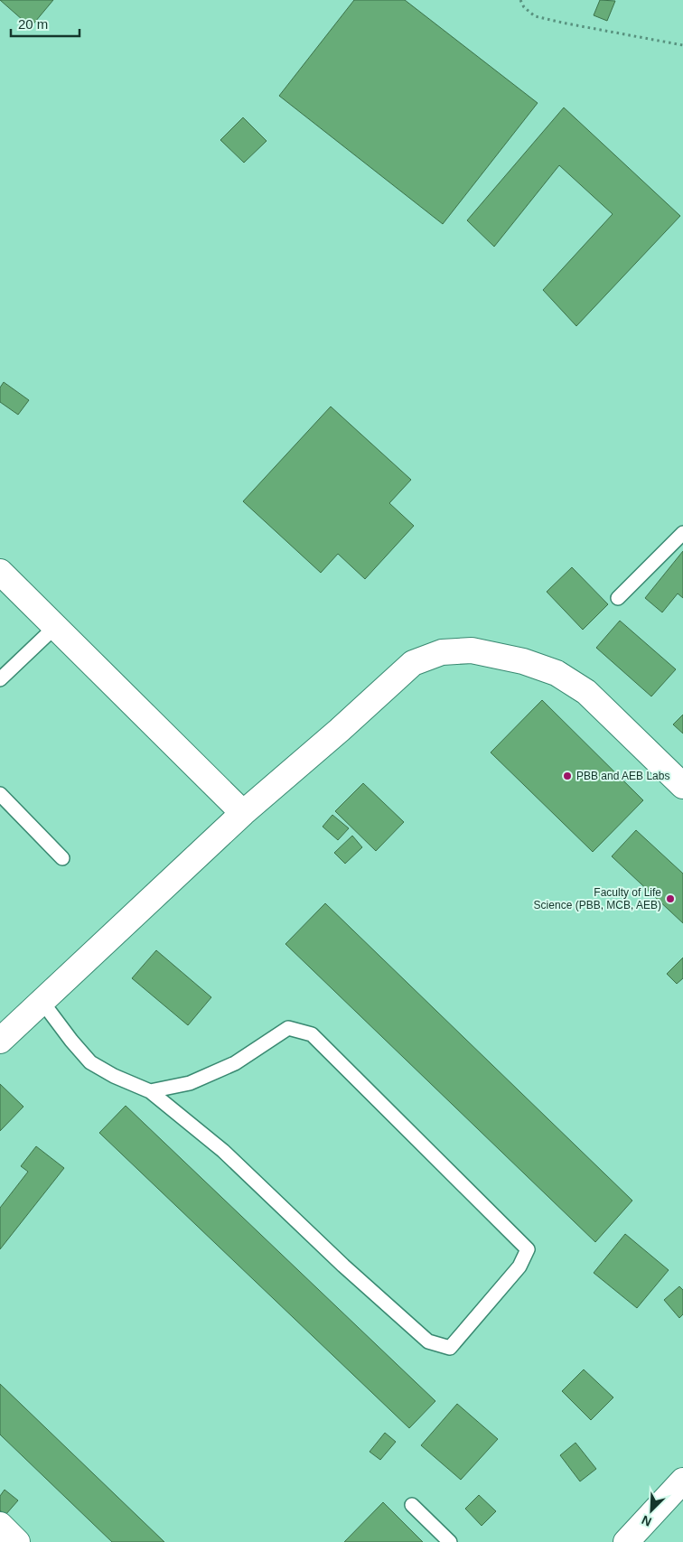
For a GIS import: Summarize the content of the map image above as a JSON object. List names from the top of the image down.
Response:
{
  "places": ["PBB and AEB Labs", "Faculty of Life Science (PBB, MCB, AEB)"],
  "scale_bar": "20 m",
  "north": "bottom left"
}
